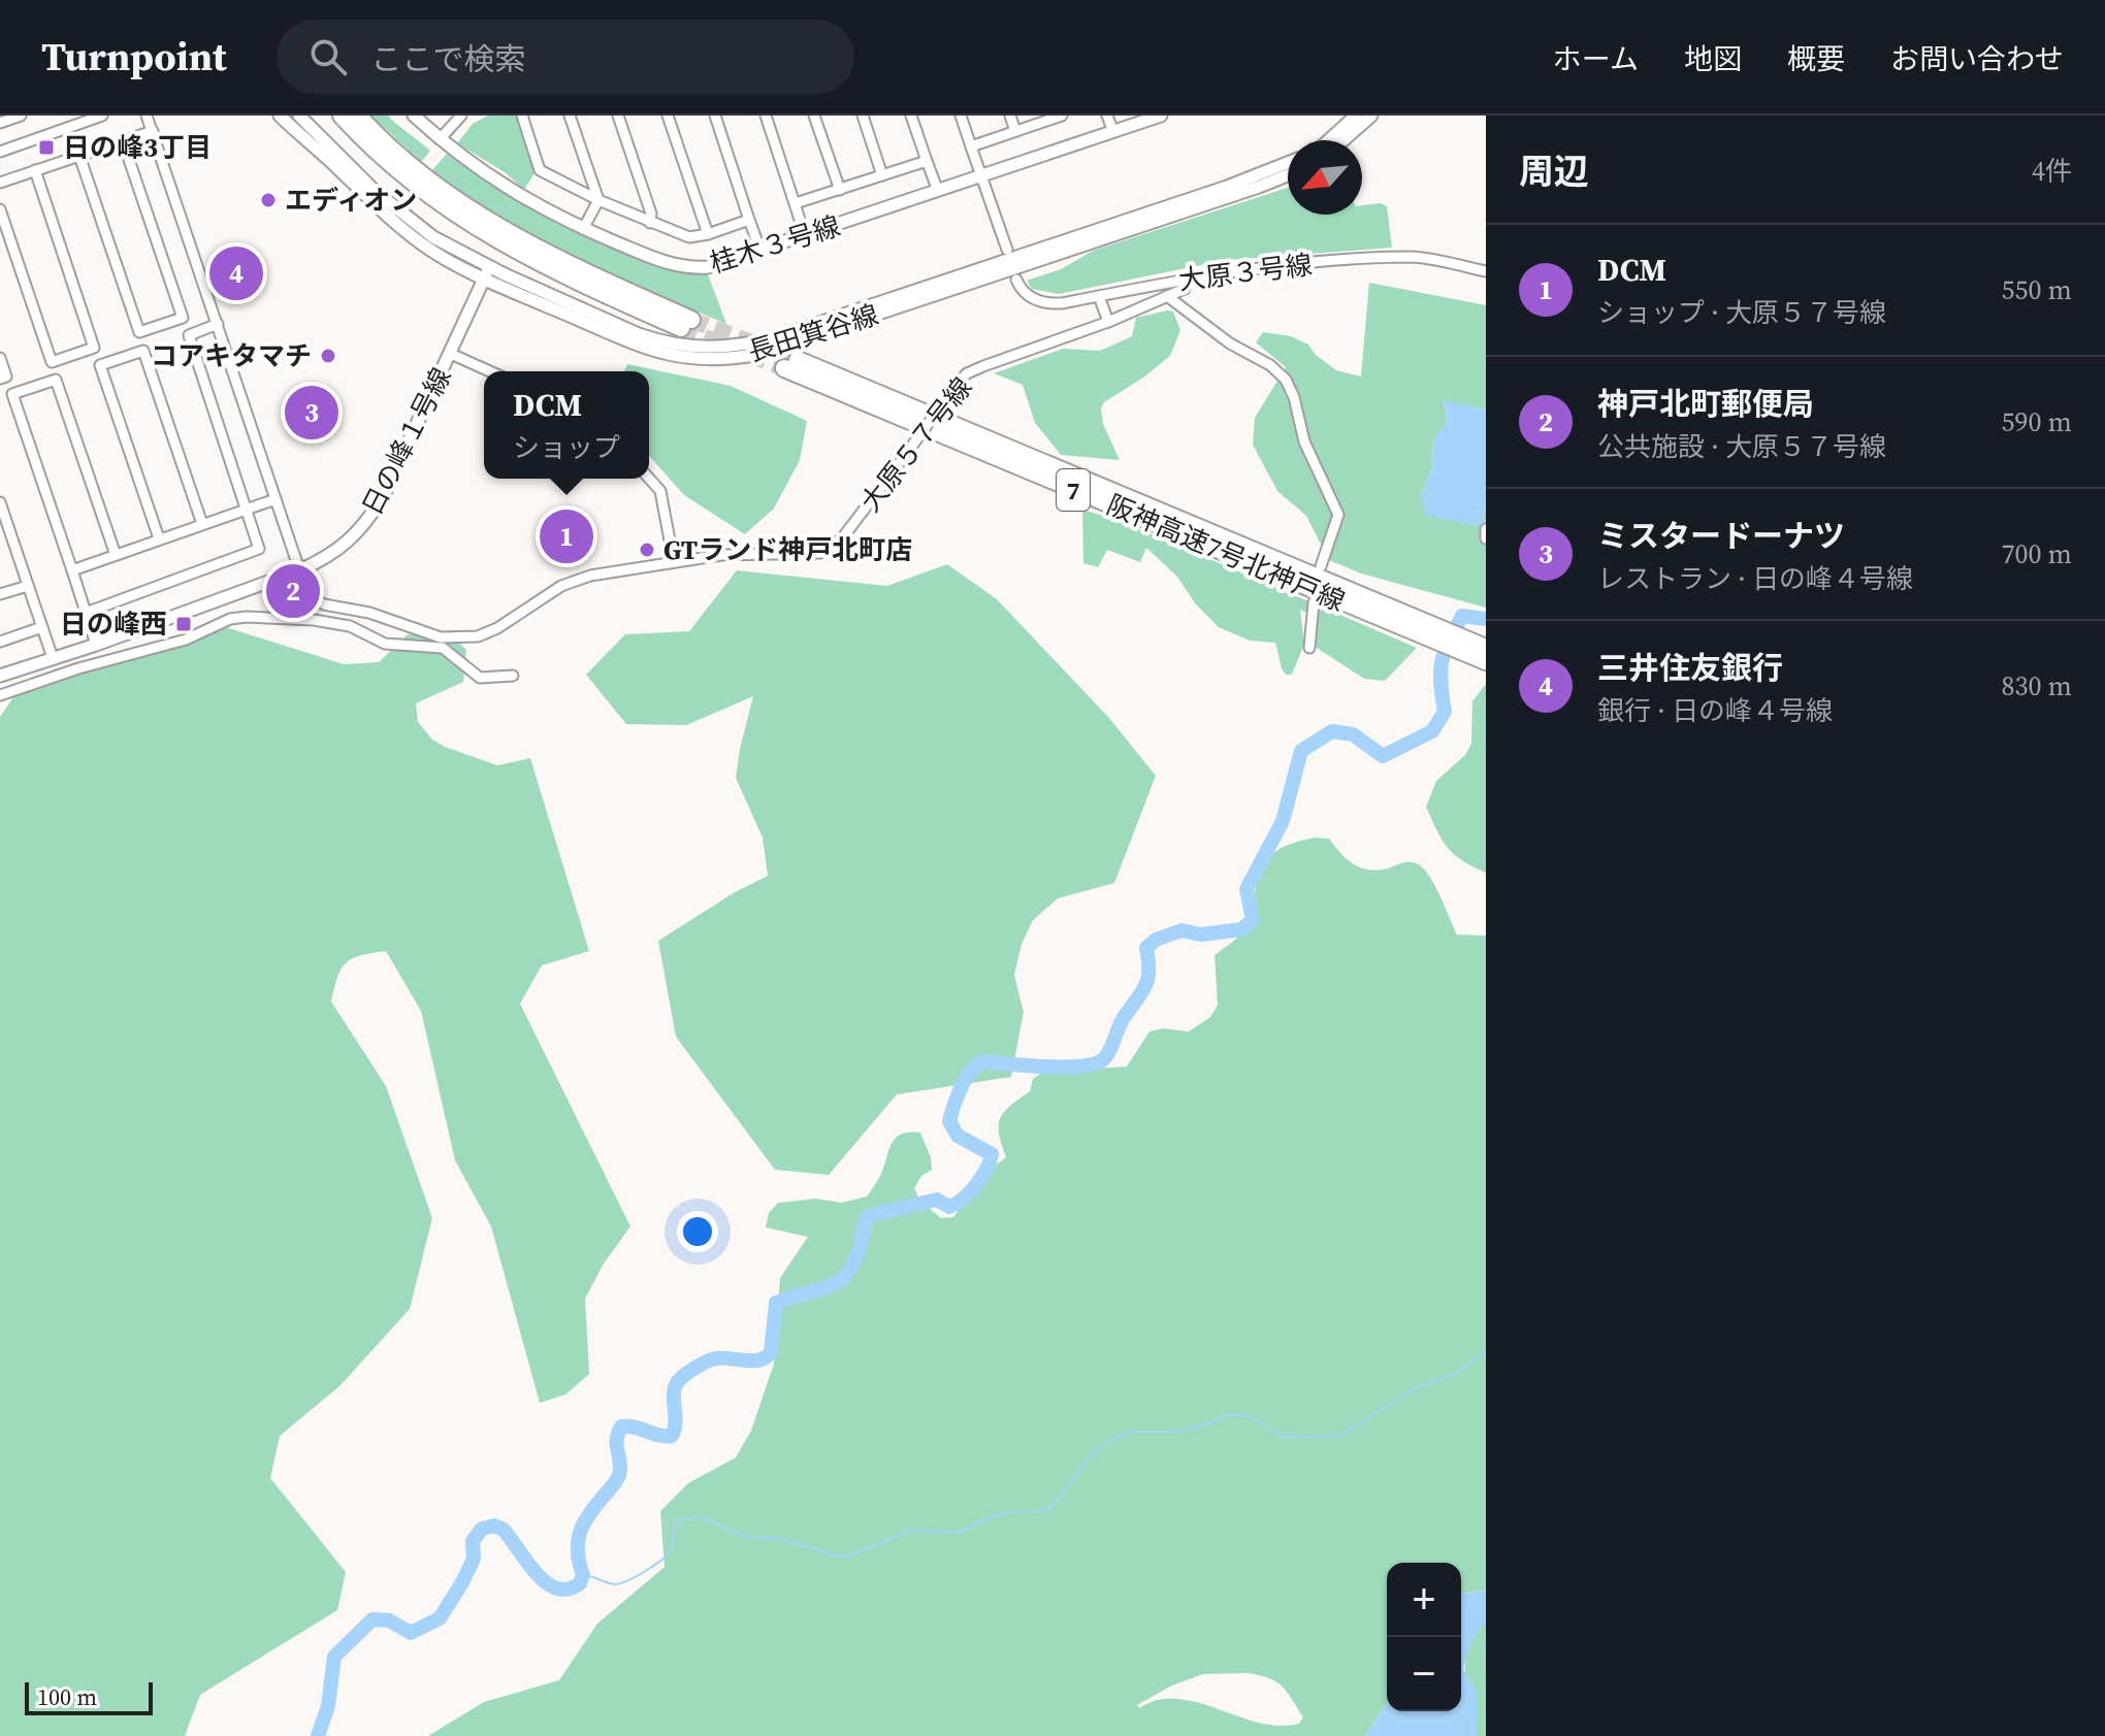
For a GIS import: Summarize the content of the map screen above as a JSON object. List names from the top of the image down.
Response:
{
  "streets": {
    "highway": ["7", "阪神高速7号北神戸線"],
    "street": [
      "桂木３号線",
      "大原３号線",
      "長田箕谷線",
      "日の峰１号線",
      "大原５７号線"
    ]
  },
  "crossings": [
    ["大原３号線", "大原５７号線"],
    ["長田箕谷線", "日の峰１号線"],
    ["日の峰１号線", "大原５７号線"]
  ],
  "places": {
    "transit": ["日の峰3丁目", "日の峰西"],
    "other": ["エディオン", "コアキタマチ", "GTランド神戸北町店"]
  },
  "scale_bar": "100 m",
  "north": "bottom left",
  "page": {
    "header": "Turnpoint",
    "search": "ここで検索",
    "nav": [
      "ホーム",
      "地図",
      "概要",
      "お問い合わせ"
    ],
    "heading": ["周辺", "4件"],
    "list": [
      {
        "mark": "1",
        "name": "DCM",
        "note": "ショップ · 大原５７号線",
        "value": "550 m"
      },
      {
        "mark": "2",
        "name": "神戸北町郵便局",
        "note": "公共施設 · 大原５７号線",
        "value": "590 m"
      },
      {
        "mark": "3",
        "name": "ミスタードーナツ",
        "note": "レストラン · 日の峰４号線",
        "value": "700 m"
      },
      {
        "mark": "4",
        "name": "三井住友銀行",
        "note": "銀行 · 日の峰４号線",
        "value": "830 m"
      }
    ],
    "pins": [
      "4",
      "3",
      "1",
      "2"
    ],
    "popup": ["DCM", "ショップ"],
    "map_buttons": ["+", "−"],
    "scale": "100 m"
  }
}
